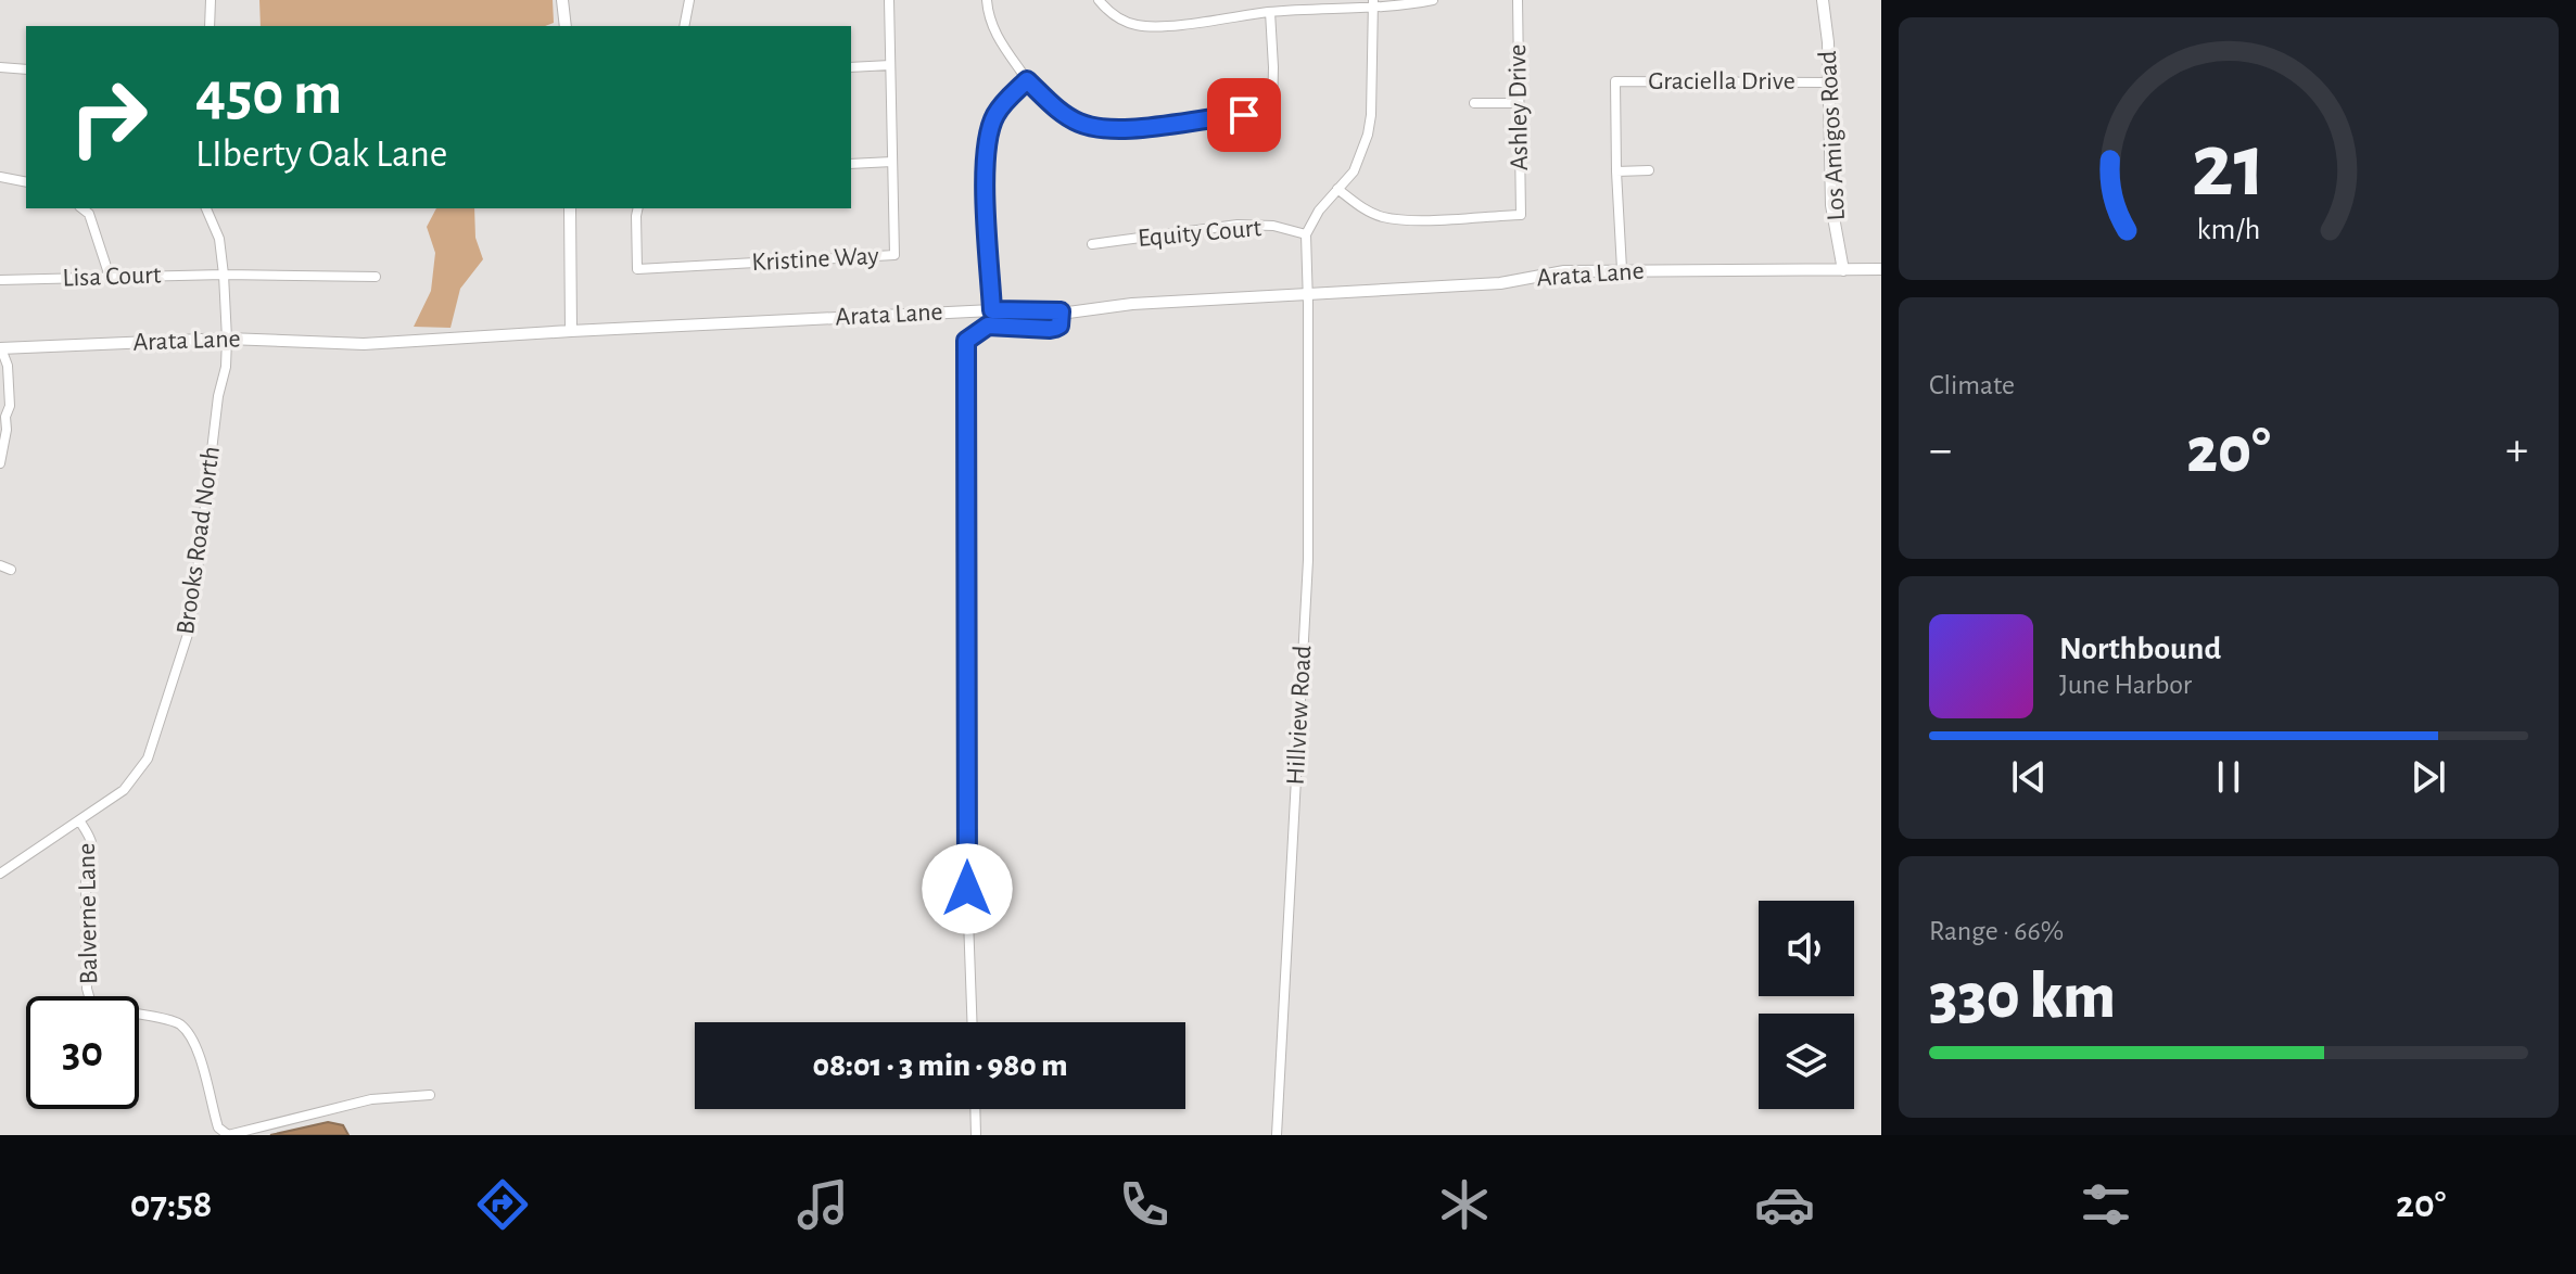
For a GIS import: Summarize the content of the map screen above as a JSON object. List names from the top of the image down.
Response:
{
  "streets": {
    "street": [
      "Graciella Drive",
      "Ashley Drive",
      "Los Amigos Road",
      "Equity Court",
      "Kristine Way",
      "Arata Lane",
      "Lisa Court",
      "Brooks Road North",
      "Hillview Road",
      "Balverne Lane"
    ]
  },
  "crossings": [
    ["Graciella Drive", "Los Amigos Road"],
    ["Los Amigos Road", "Arata Lane"],
    ["Equity Court", "Hillview Road"],
    ["Arata Lane", "Brooks Road North"],
    ["Arata Lane", "Hillview Road"],
    ["Lisa Court", "Brooks Road North"],
    ["Brooks Road North", "Balverne Lane"]
  ],
  "page": {
    "turn": ["450 m", "LIberty Oak Lane"],
    "tile": [
      "Climate",
      ["Range · 66%", "330 km"]
    ],
    "heat": ["−", "20°", "+"],
    "song": ["Northbound", "June Harbor"],
    "limit": "30",
    "trip": "08:01 · 3 min · 980 m",
    "tabs": ["07:58", "20°"],
    "gauge": ["21", "km/h"]
  }
}
